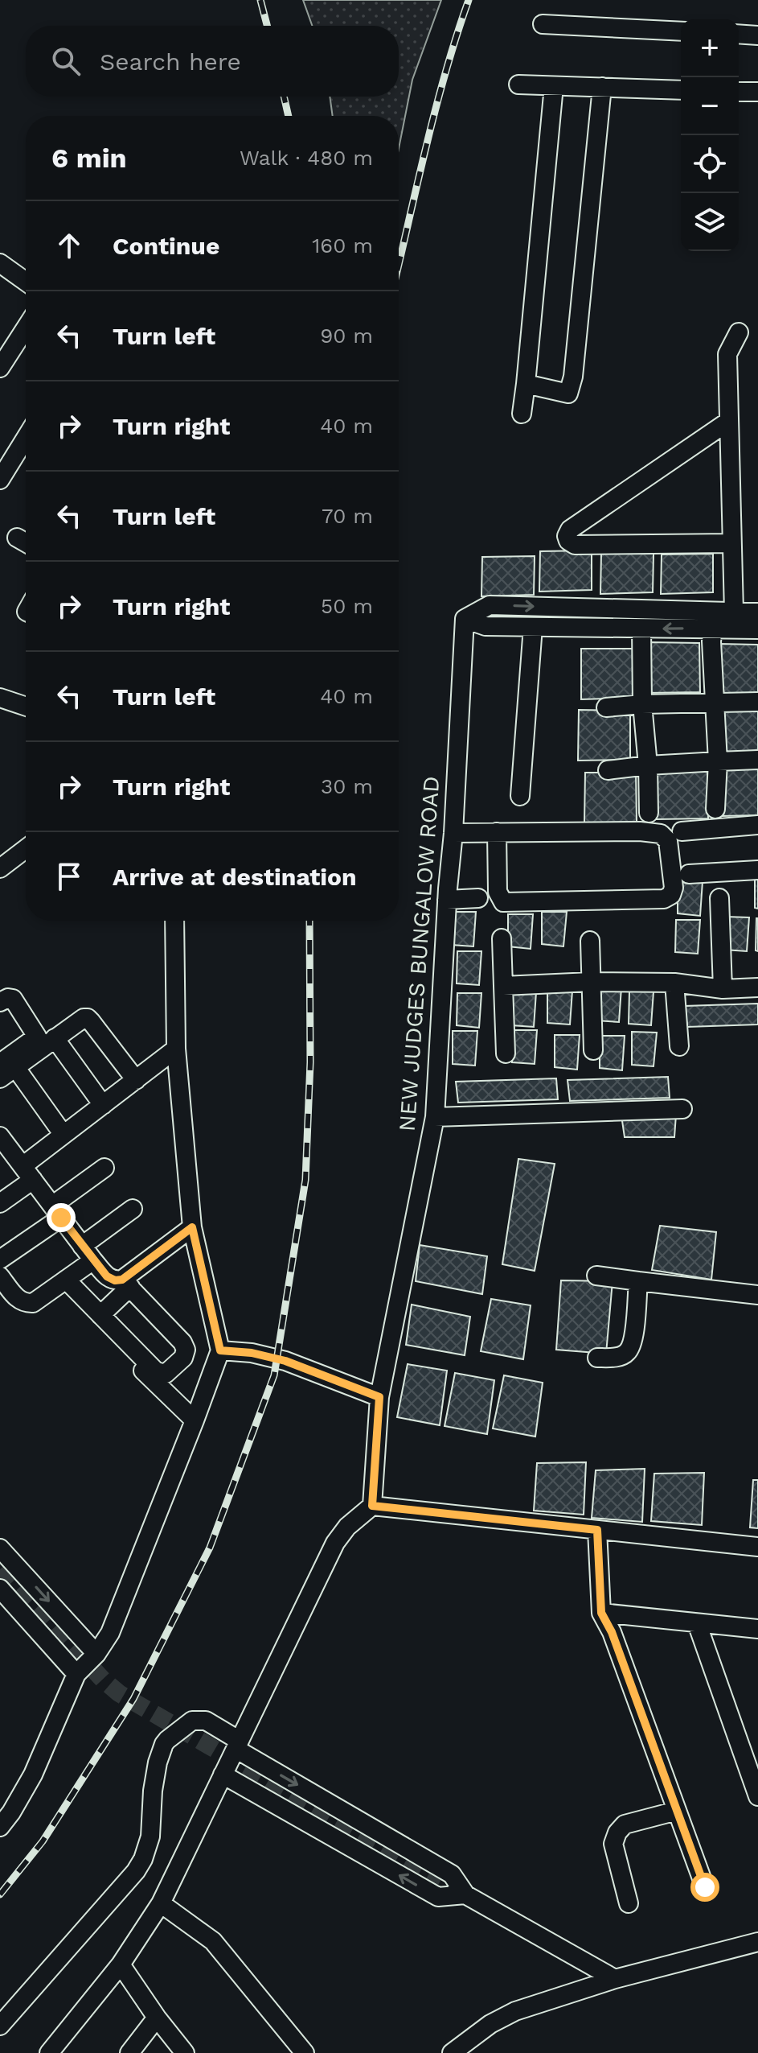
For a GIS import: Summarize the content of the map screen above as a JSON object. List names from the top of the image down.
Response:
{
  "streets": {
    "street": ["NEW JUDGES BUNGALOW ROAD"]
  },
  "page": {
    "map_buttons": ["+", "−"],
    "search": "Search here",
    "heading": ["6 min", "Walk · 480 m"],
    "list": [
      ["Continue", "160 m"],
      ["Turn left", "90 m"],
      ["Turn right", "40 m"],
      ["Turn left", "70 m"],
      ["Turn right", "50 m"],
      ["Turn left", "40 m"],
      ["Turn right", "30 m"],
      "Arrive at destination"
    ]
  }
}
